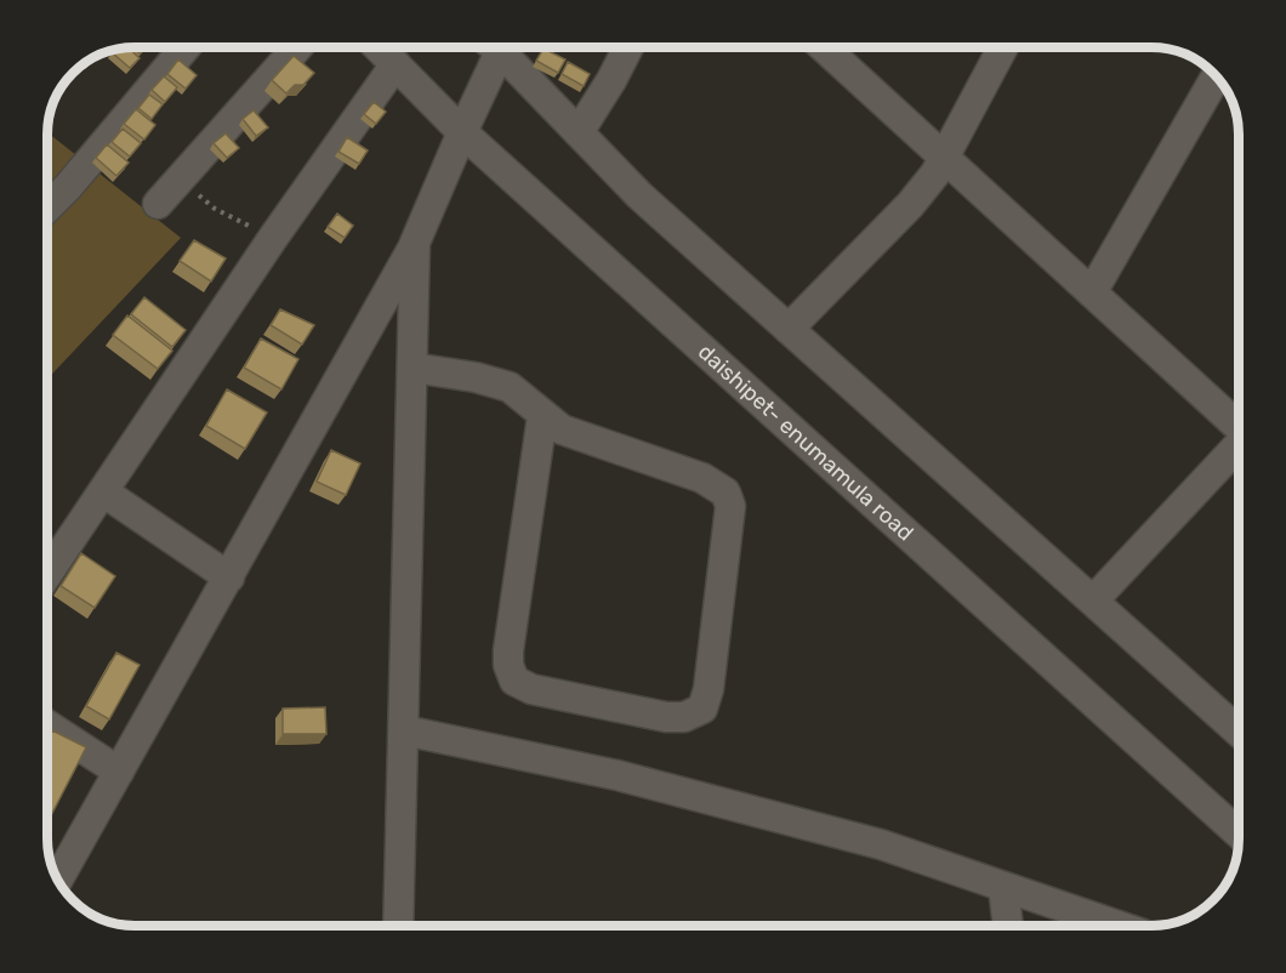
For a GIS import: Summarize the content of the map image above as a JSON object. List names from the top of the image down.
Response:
{
  "streets": {
    "street": ["daishipet- enumamula road"]
  }
}
